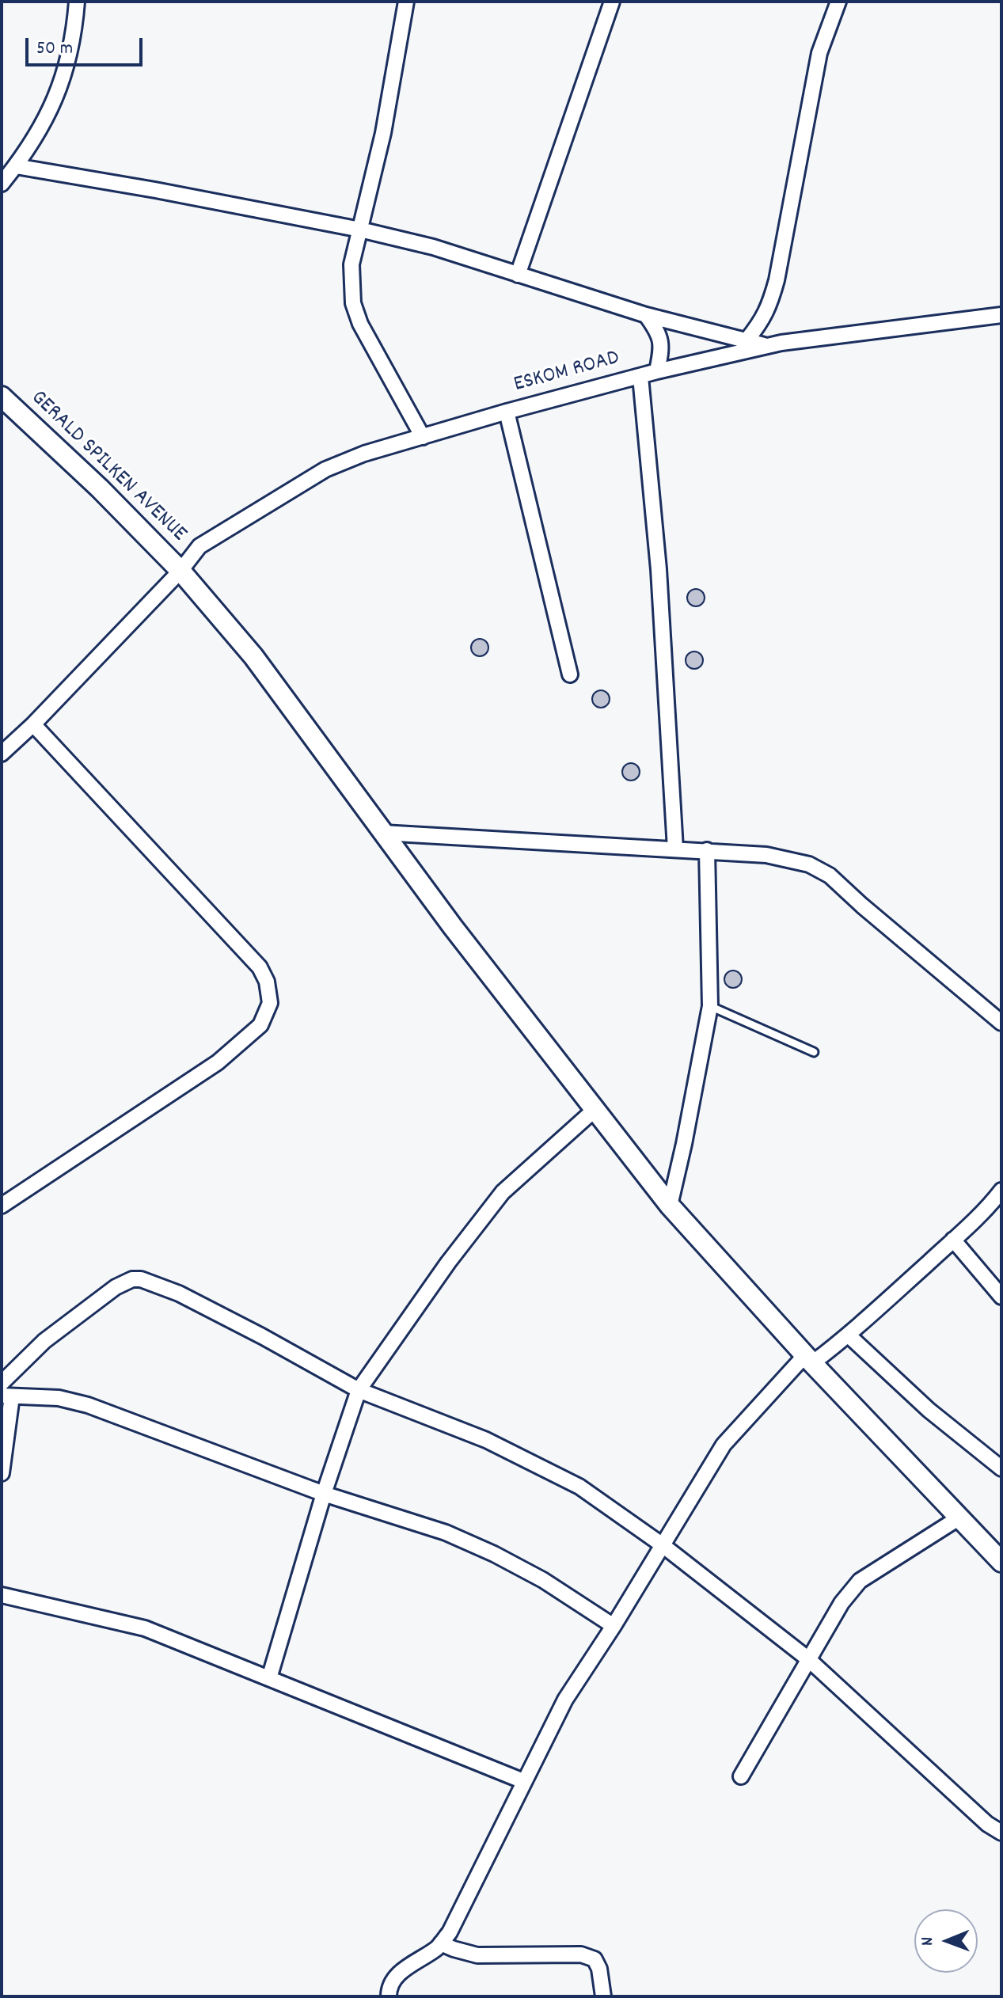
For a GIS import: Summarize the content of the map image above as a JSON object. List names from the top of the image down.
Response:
{
  "streets": {
    "street": ["ESKOM ROAD", "GERALD SPILKEN AVENUE"]
  },
  "crossings": [
    ["ESKOM ROAD", "GERALD SPILKEN AVENUE"]
  ],
  "scale_bar": "50 m",
  "north": "left"
}
